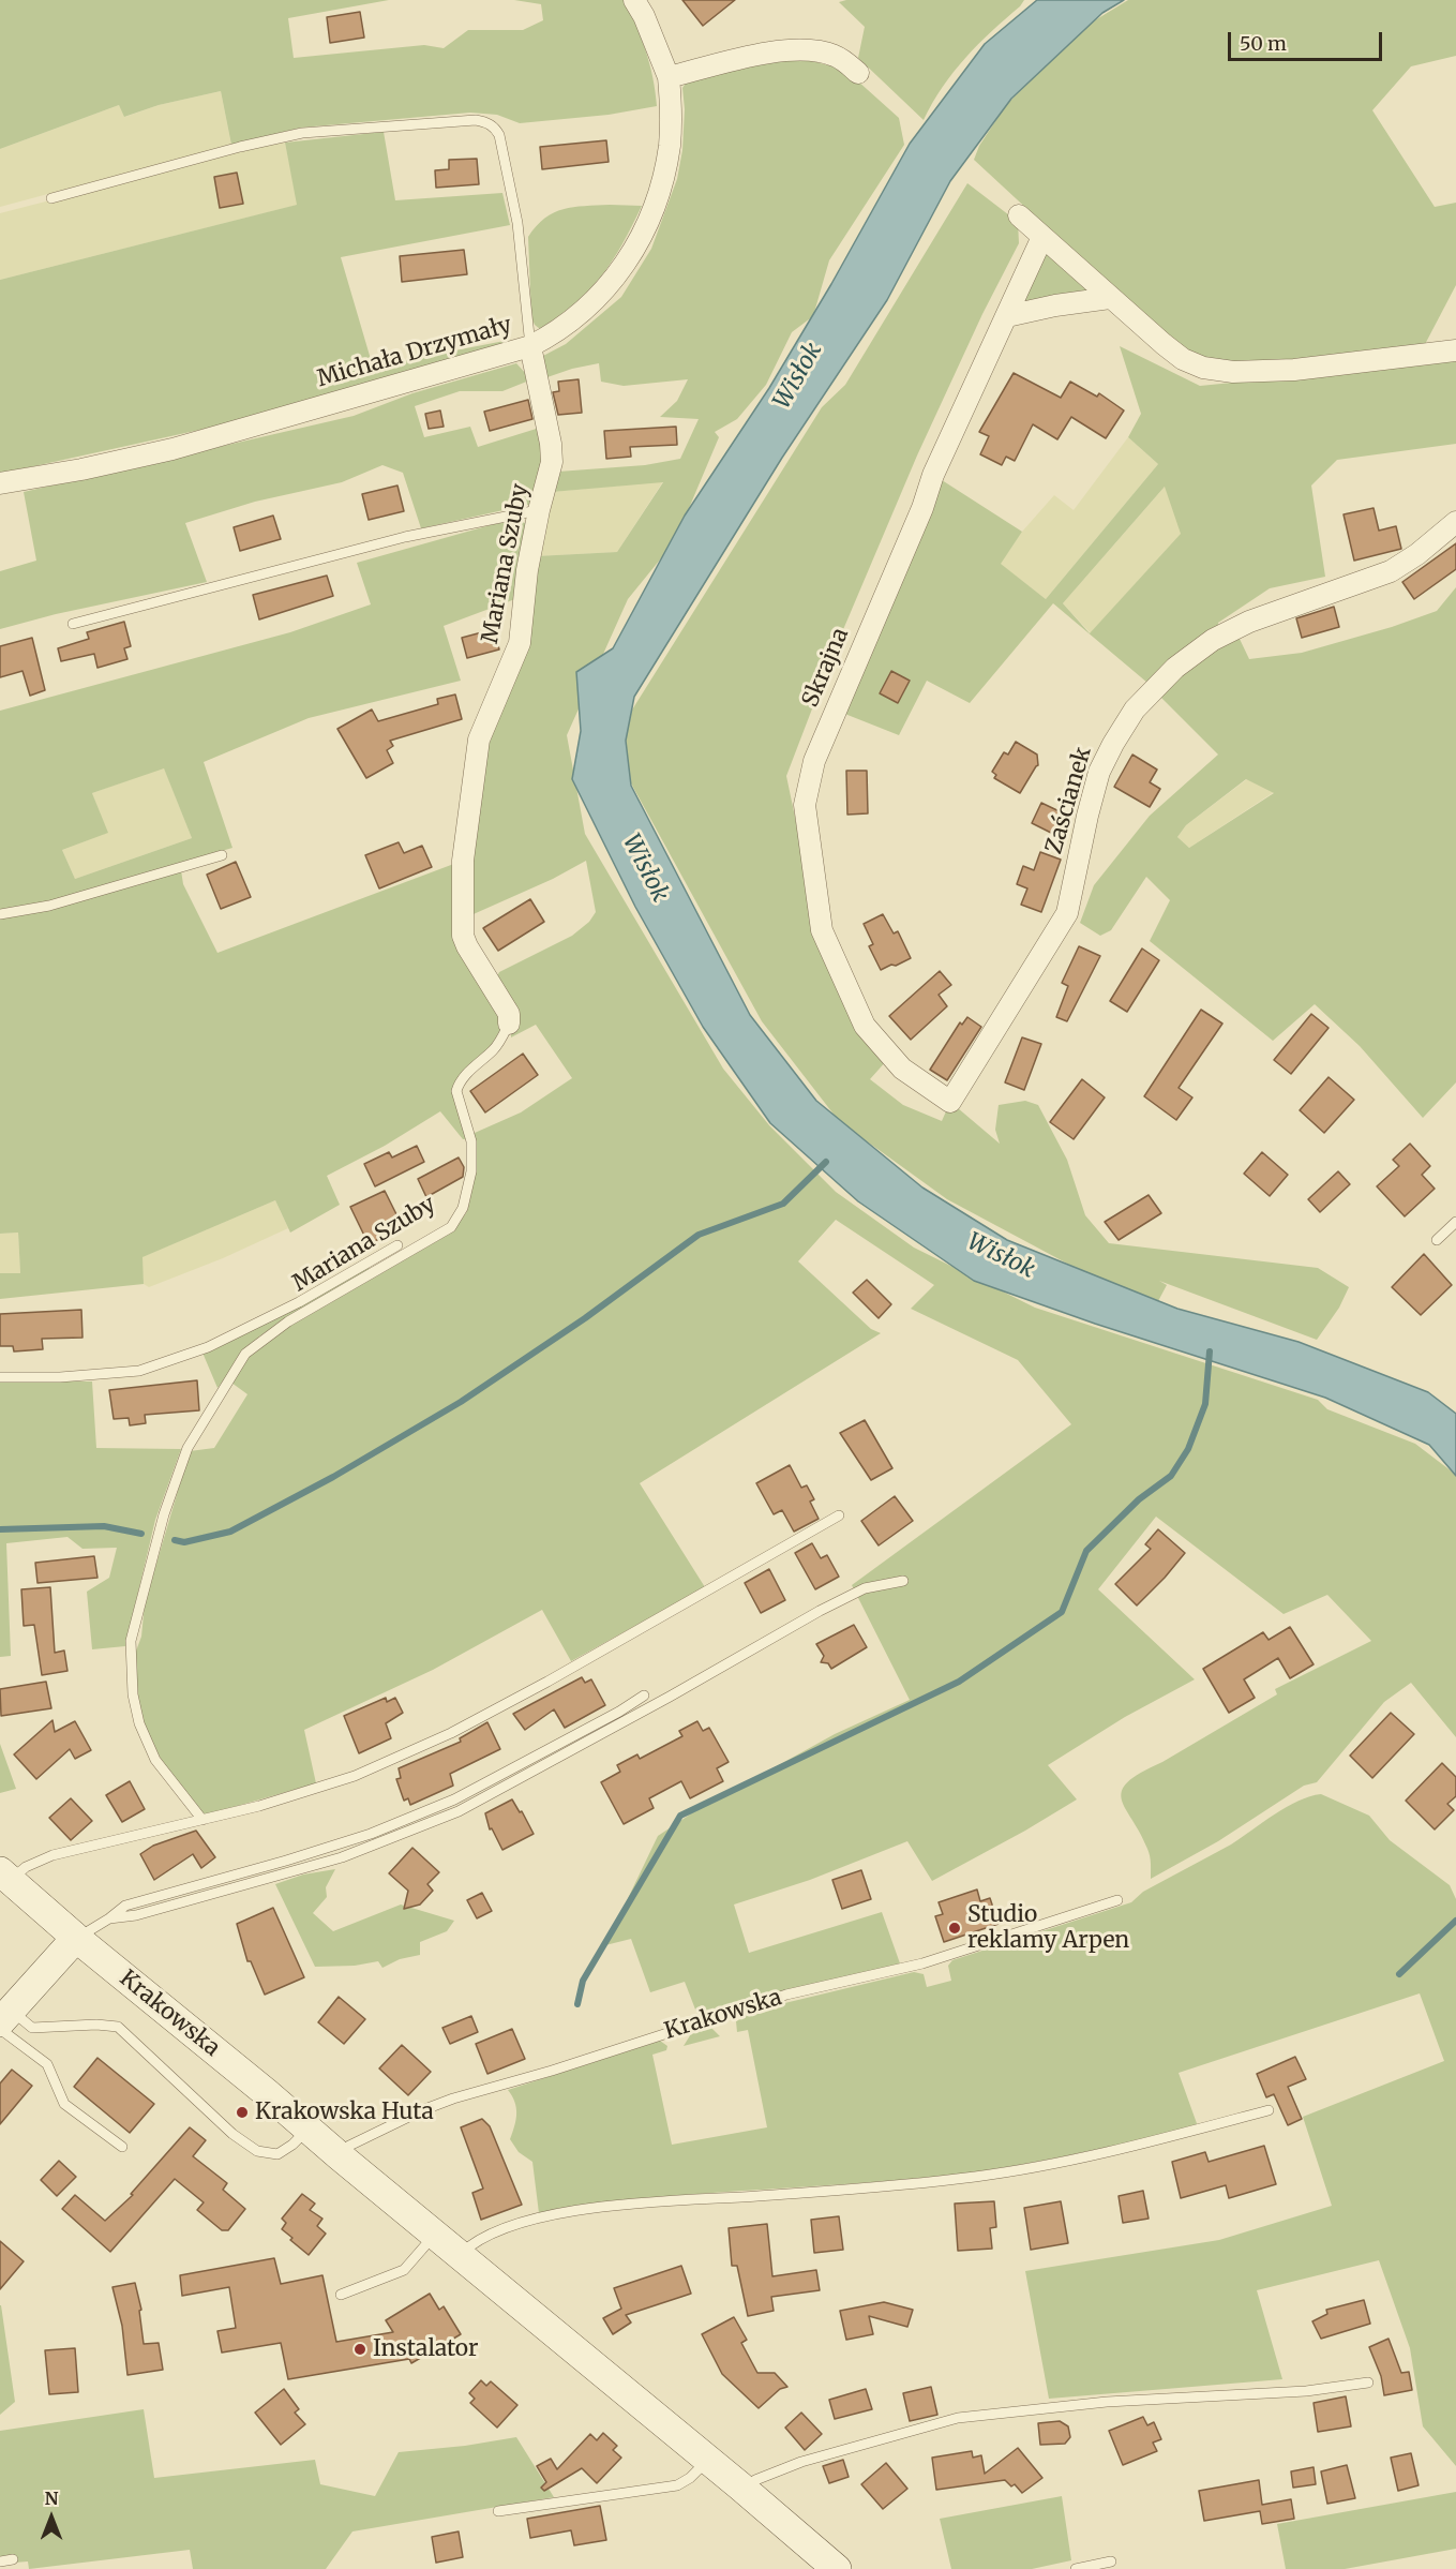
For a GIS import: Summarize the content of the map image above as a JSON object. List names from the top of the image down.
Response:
{
  "streets": {
    "main road": ["Krakowska"],
    "street": [
      "Michała Drzymały",
      "Mariana Szuby",
      "Skrajna",
      "Zaścianek"
    ]
  },
  "crossings": [
    ["Michała Drzymały", "Mariana Szuby"],
    ["Skrajna", "Zaścianek"]
  ],
  "water": ["Wisłok"],
  "places": ["Studio reklamy Arpen", "Krakowska Huta", "Instalator"],
  "scale_bar": "50 m",
  "north": "top"
}
